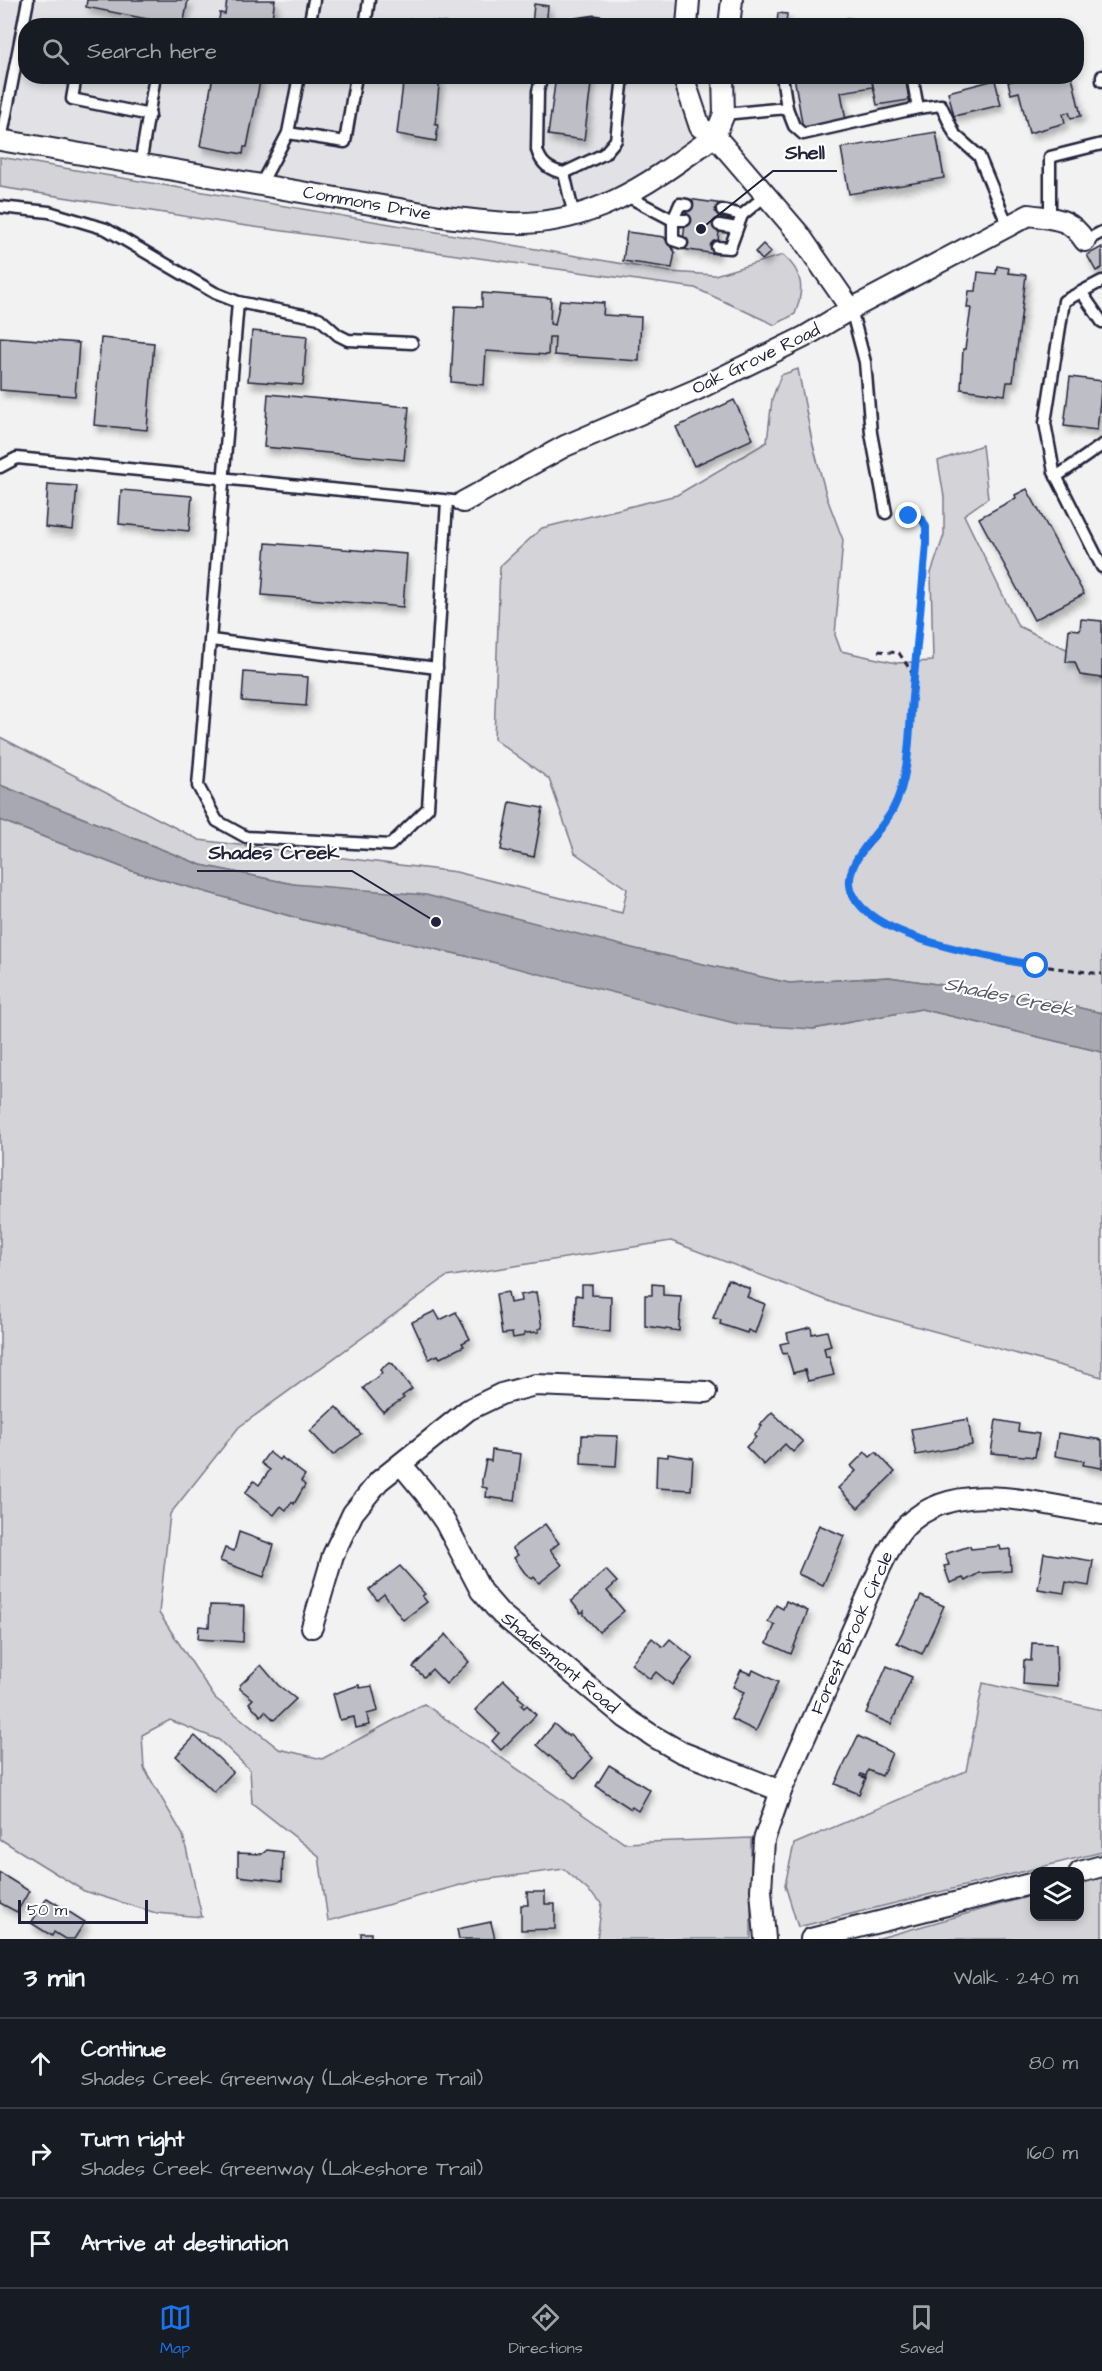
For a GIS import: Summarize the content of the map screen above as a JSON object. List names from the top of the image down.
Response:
{
  "streets": {
    "street": [
      "Commons Drive",
      "Oak Grove Road",
      "Forest Brook Circle",
      "Shadesmont Road"
    ]
  },
  "crossings": [
    ["Forest Brook Circle", "Shadesmont Road"]
  ],
  "water": ["Shades Creek"],
  "places": ["Shell", "Shades Creek"],
  "scale_bar": "50 m",
  "page": {
    "search": "Search here",
    "scale": "50 m",
    "heading": ["3 min", "Walk · 240 m"],
    "list": [
      ["Continue", "Shades Creek Greenway (Lakeshore Trail)", "80 m"],
      ["Turn right", "Shades Creek Greenway (Lakeshore Trail)", "160 m"],
      "Arrive at destination"
    ],
    "nav": ["Map", "Directions", "Saved"]
  }
}
